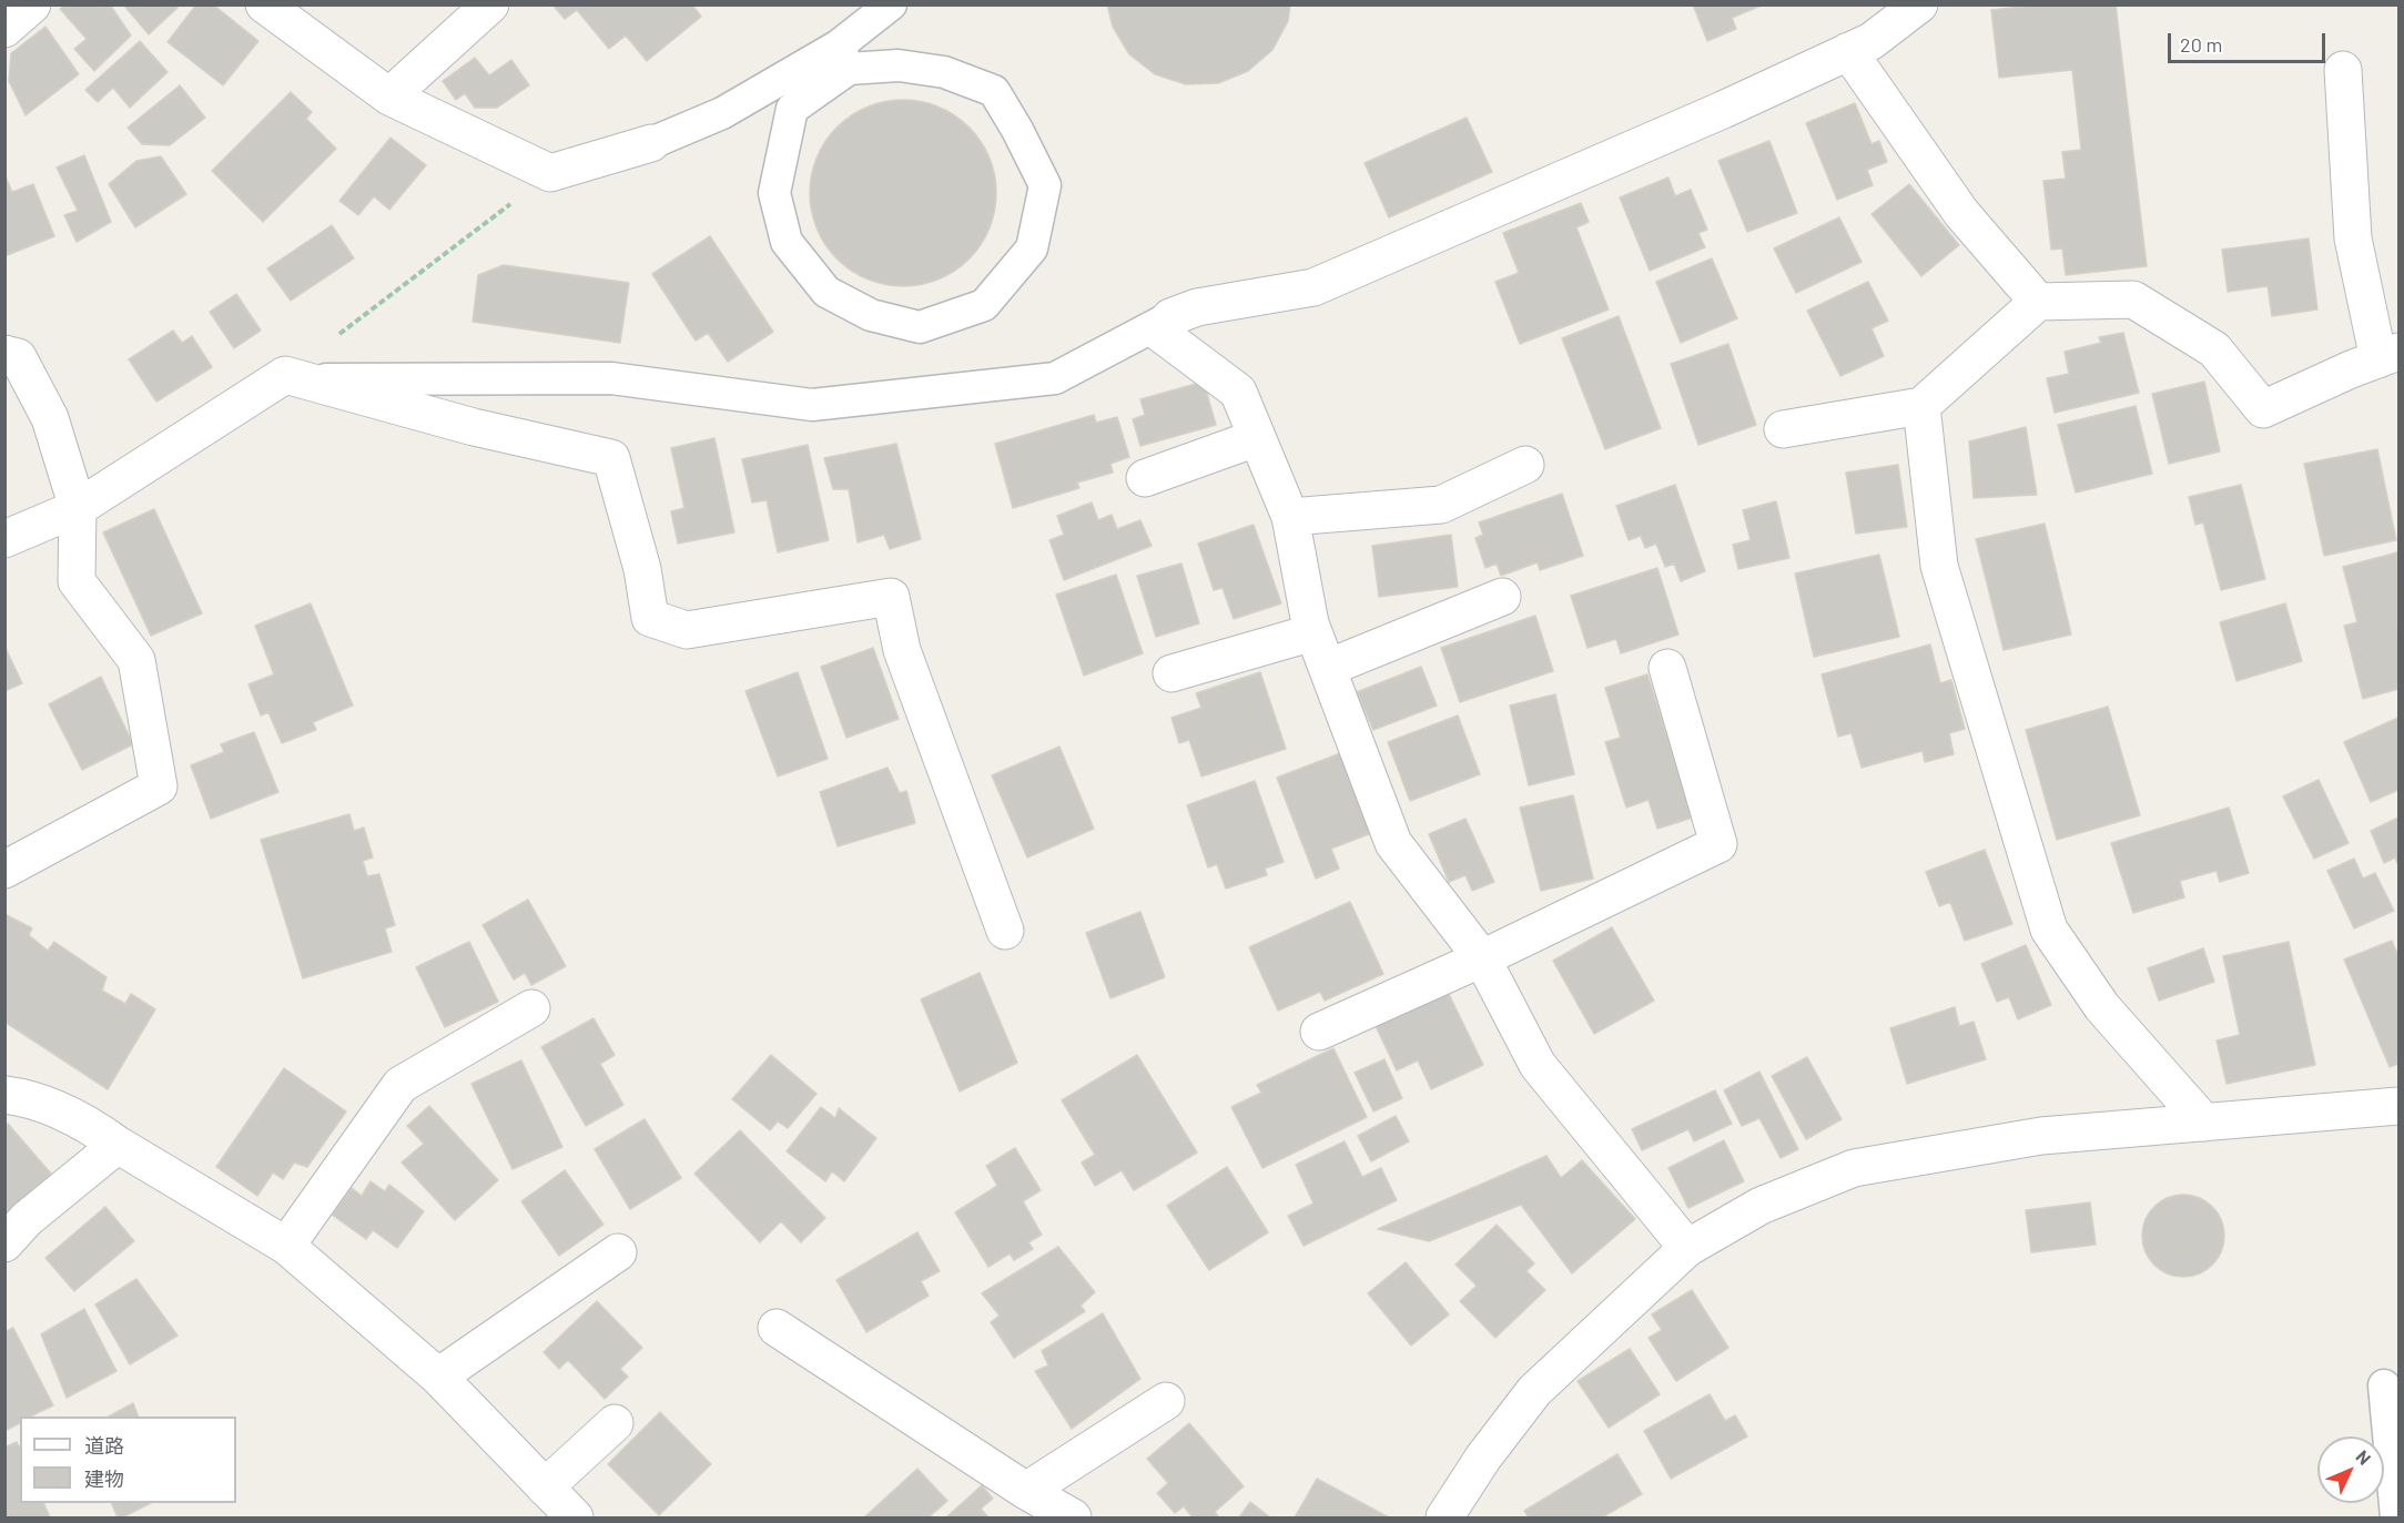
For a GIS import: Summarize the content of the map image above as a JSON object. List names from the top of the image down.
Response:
{
  "legend": ["道路", "建物"],
  "scale_bar": "20 m",
  "north": "top right"
}
